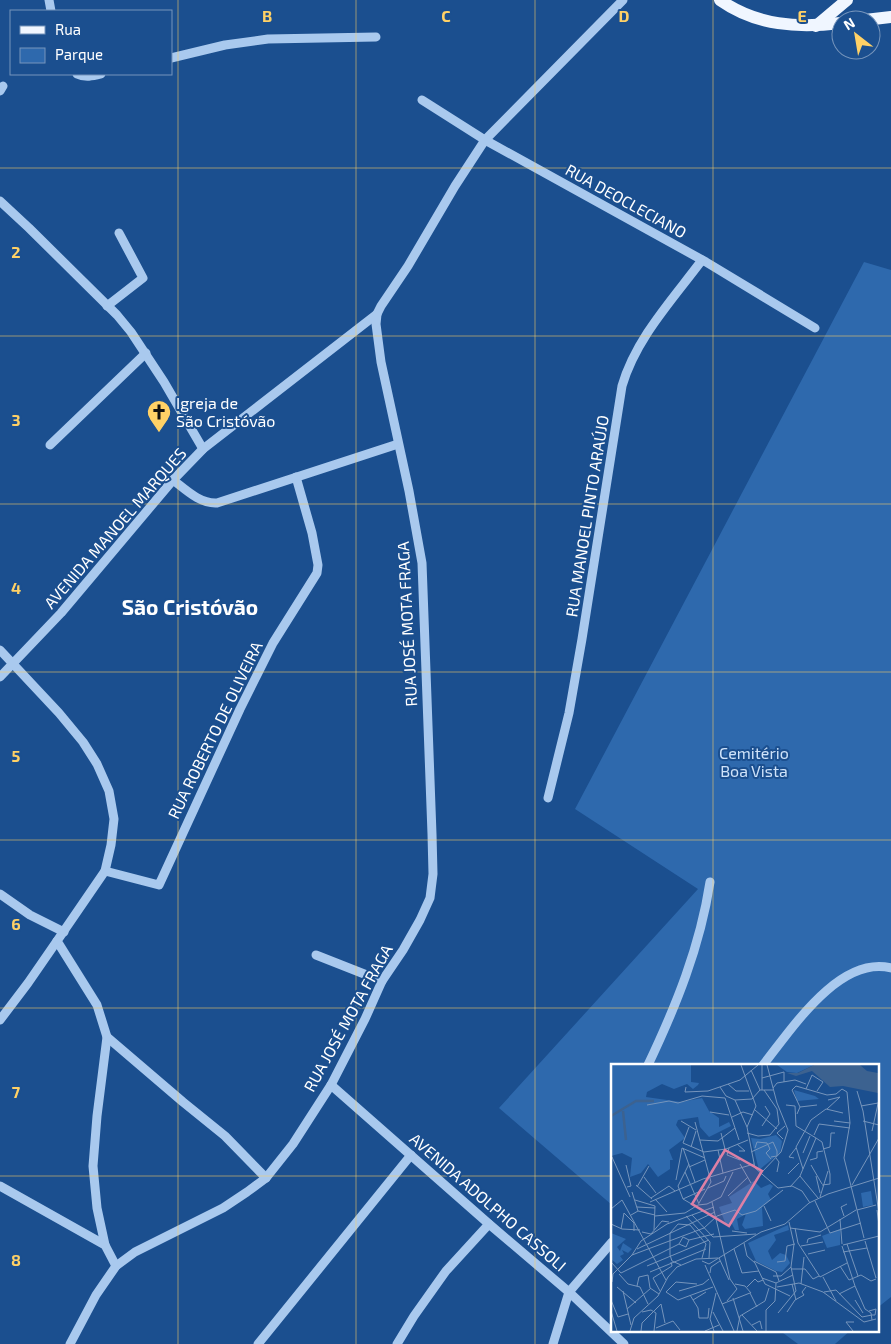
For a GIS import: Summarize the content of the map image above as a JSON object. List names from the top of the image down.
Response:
{
  "streets": {
    "street": [
      "RUA DEOCLECIANO",
      "RUA MANOEL PINTO ARAÚJO",
      "AVENIDA MANOEL MARQUES",
      "RUA JOSÉ MOTA FRAGA",
      "RUA ROBERTO DE OLIVEIRA",
      "AVENIDA ADOLPHO CASSOLI"
    ]
  },
  "crossings": [
    ["RUA DEOCLECIANO", "RUA MANOEL PINTO ARAÚJO"],
    ["RUA DEOCLECIANO", "AVENIDA MANOEL MARQUES"],
    ["AVENIDA MANOEL MARQUES", "RUA JOSÉ MOTA FRAGA"],
    ["RUA JOSÉ MOTA FRAGA", "AVENIDA ADOLPHO CASSOLI"]
  ],
  "districts": ["São Cristóvão"],
  "parks": ["Cemitério Boa Vista"],
  "places": {
    "church": ["Igreja de São Cristóvão"]
  },
  "legend": ["Rua", "Parque"],
  "north": "top left",
  "grid": {
    "columns": [
      "B",
      "C",
      "D",
      "E"
    ],
    "rows": [
      "2",
      "3",
      "4",
      "5",
      "6",
      "7",
      "8"
    ]
  }
}
